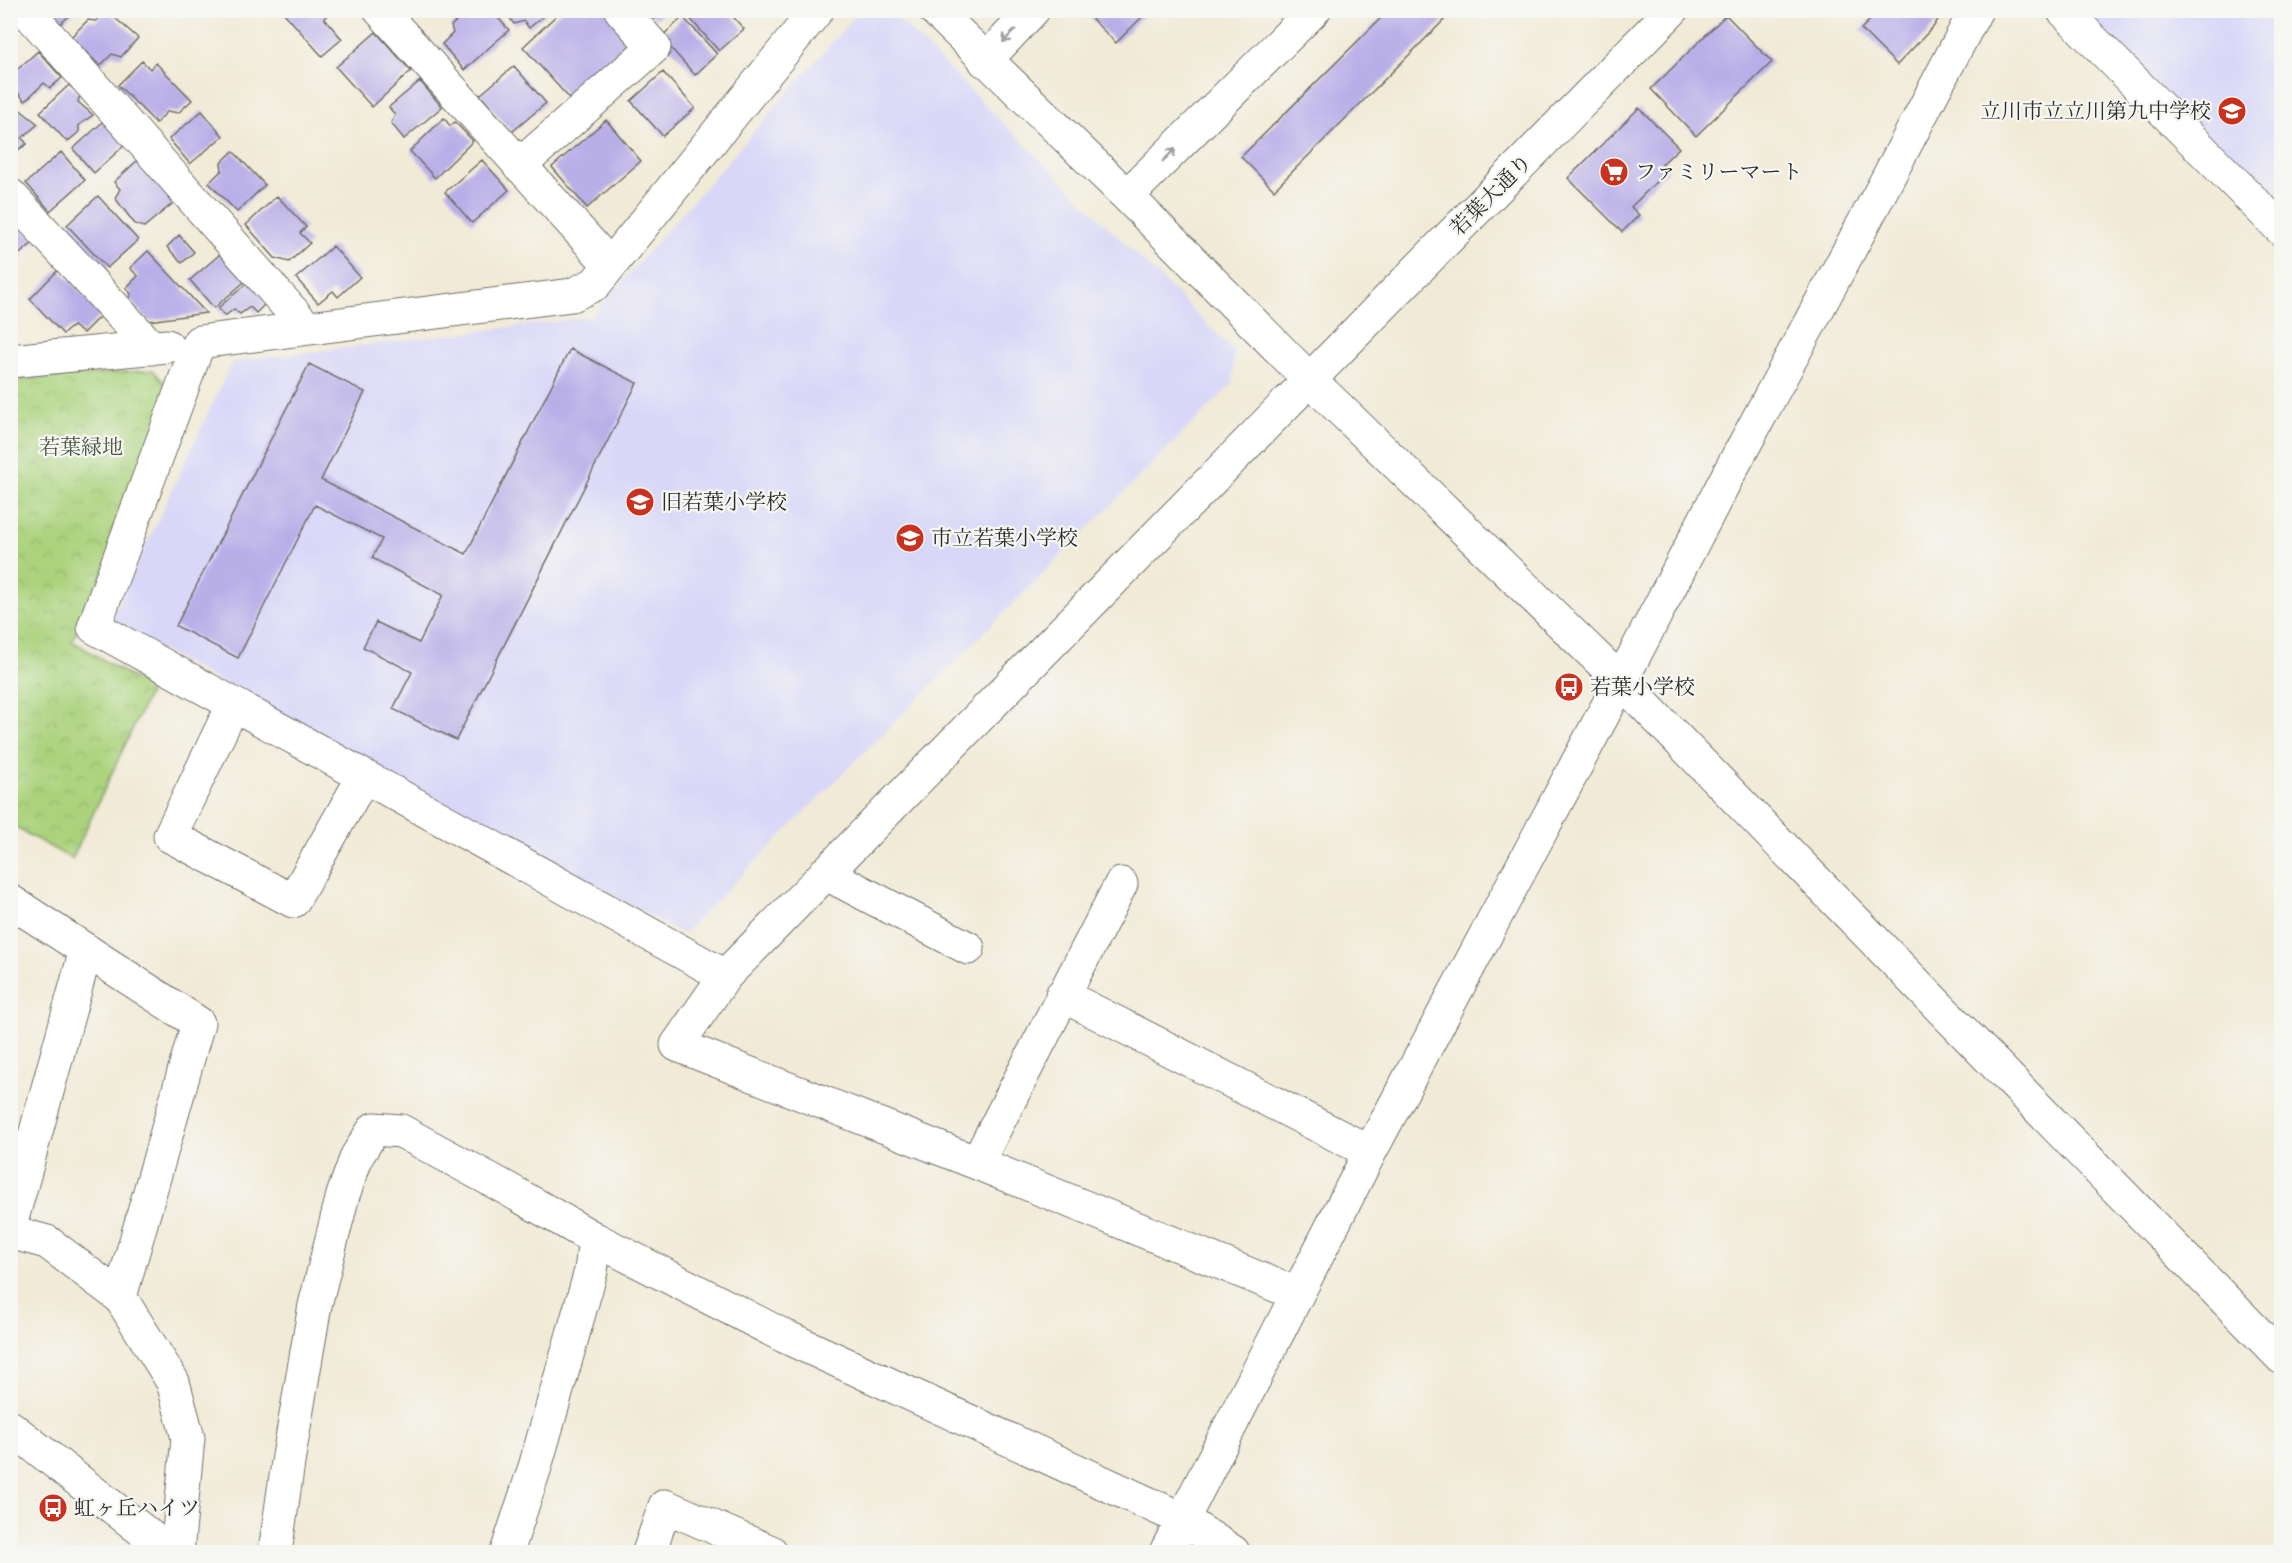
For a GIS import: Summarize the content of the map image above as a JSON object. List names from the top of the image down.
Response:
{
  "streets": {
    "street": ["若葉大通り"]
  },
  "parks": ["若葉緑地"],
  "places": {
    "school or university": ["立川市立立川第九中学校", "旧若葉小学校", "市立若葉小学校"],
    "supermarket": ["ファミリーマート"],
    "bus stop": ["若葉小学校", "虹ヶ丘ハイツ"]
  }
}
